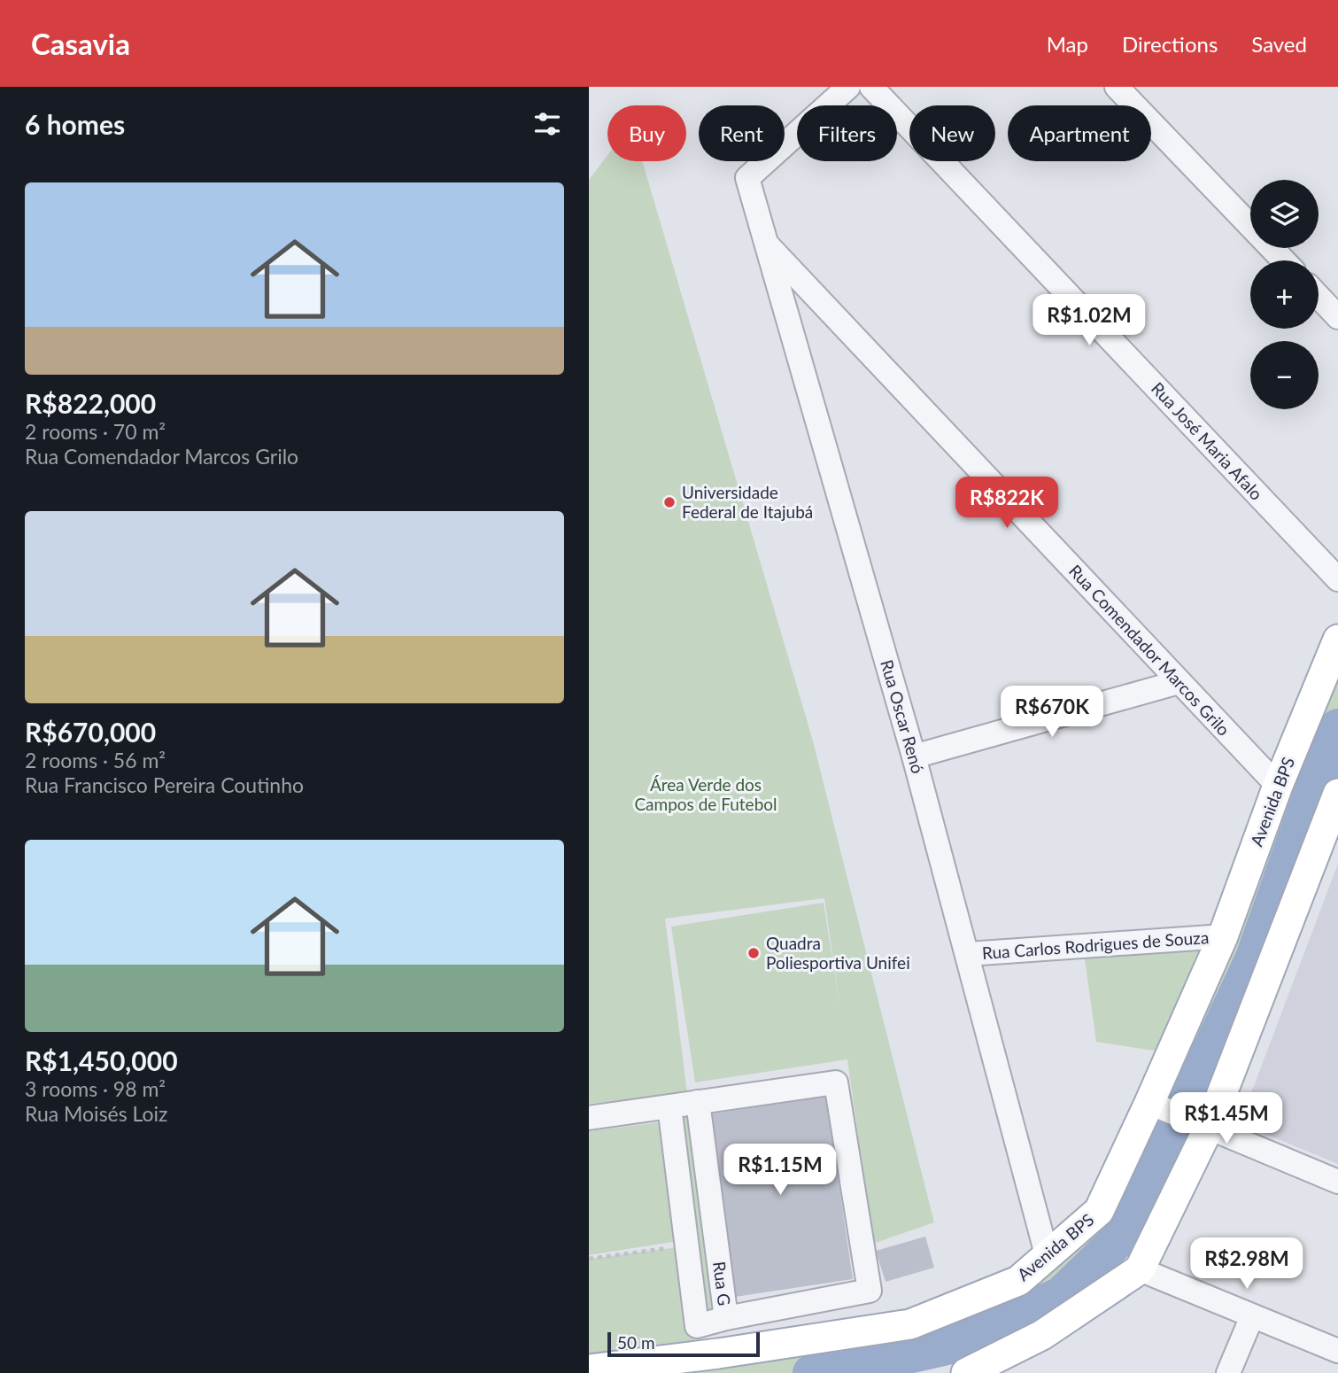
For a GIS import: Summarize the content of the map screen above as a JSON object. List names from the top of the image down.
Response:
{
  "streets": {
    "main road": ["Avenida BPS"],
    "street": [
      "Rua José Maria Afalo",
      "Rua Comendador Marcos Grilo",
      "Rua Oscar Renó",
      "Rua Carlos Rodrigues de Souza",
      "Rua G"
    ]
  },
  "crossings": [
    ["Rua Comendador Marcos Grilo", "Rua Oscar Renó"],
    ["Rua Comendador Marcos Grilo", "Avenida BPS"],
    ["Rua Oscar Renó", "Avenida BPS"],
    ["Rua Oscar Renó", "Rua Carlos Rodrigues de Souza"],
    ["Avenida BPS", "Rua Carlos Rodrigues de Souza"]
  ],
  "parks": ["Área Verde dos Campos de Futebol"],
  "places": ["Universidade Federal de Itajubá", "Quadra Poliesportiva Unifei"],
  "scale_bar": "50 m",
  "page": {
    "header": "Casavia",
    "nav": ["Map", "Directions", "Saved"],
    "heading": "6 homes",
    "chip": [
      "Buy",
      "Rent",
      "Filters",
      "New",
      "Apartment"
    ],
    "list": [
      {
        "name": "R$822,000",
        "note": "2 rooms · 70 m² · Rua Comendador Marcos Grilo"
      },
      {
        "name": "R$670,000",
        "note": "2 rooms · 56 m² · Rua Francisco Pereira Coutinho"
      },
      {
        "name": "R$1,450,000",
        "note": "3 rooms · 98 m² · Rua Moisés Loiz"
      }
    ],
    "map_buttons": ["+", "−"],
    "price": [
      "R$1.02M",
      "R$822K",
      "R$670K",
      "R$1.45M",
      "R$1.15M",
      "R$2.98M"
    ],
    "scale": "50 m"
  }
}
